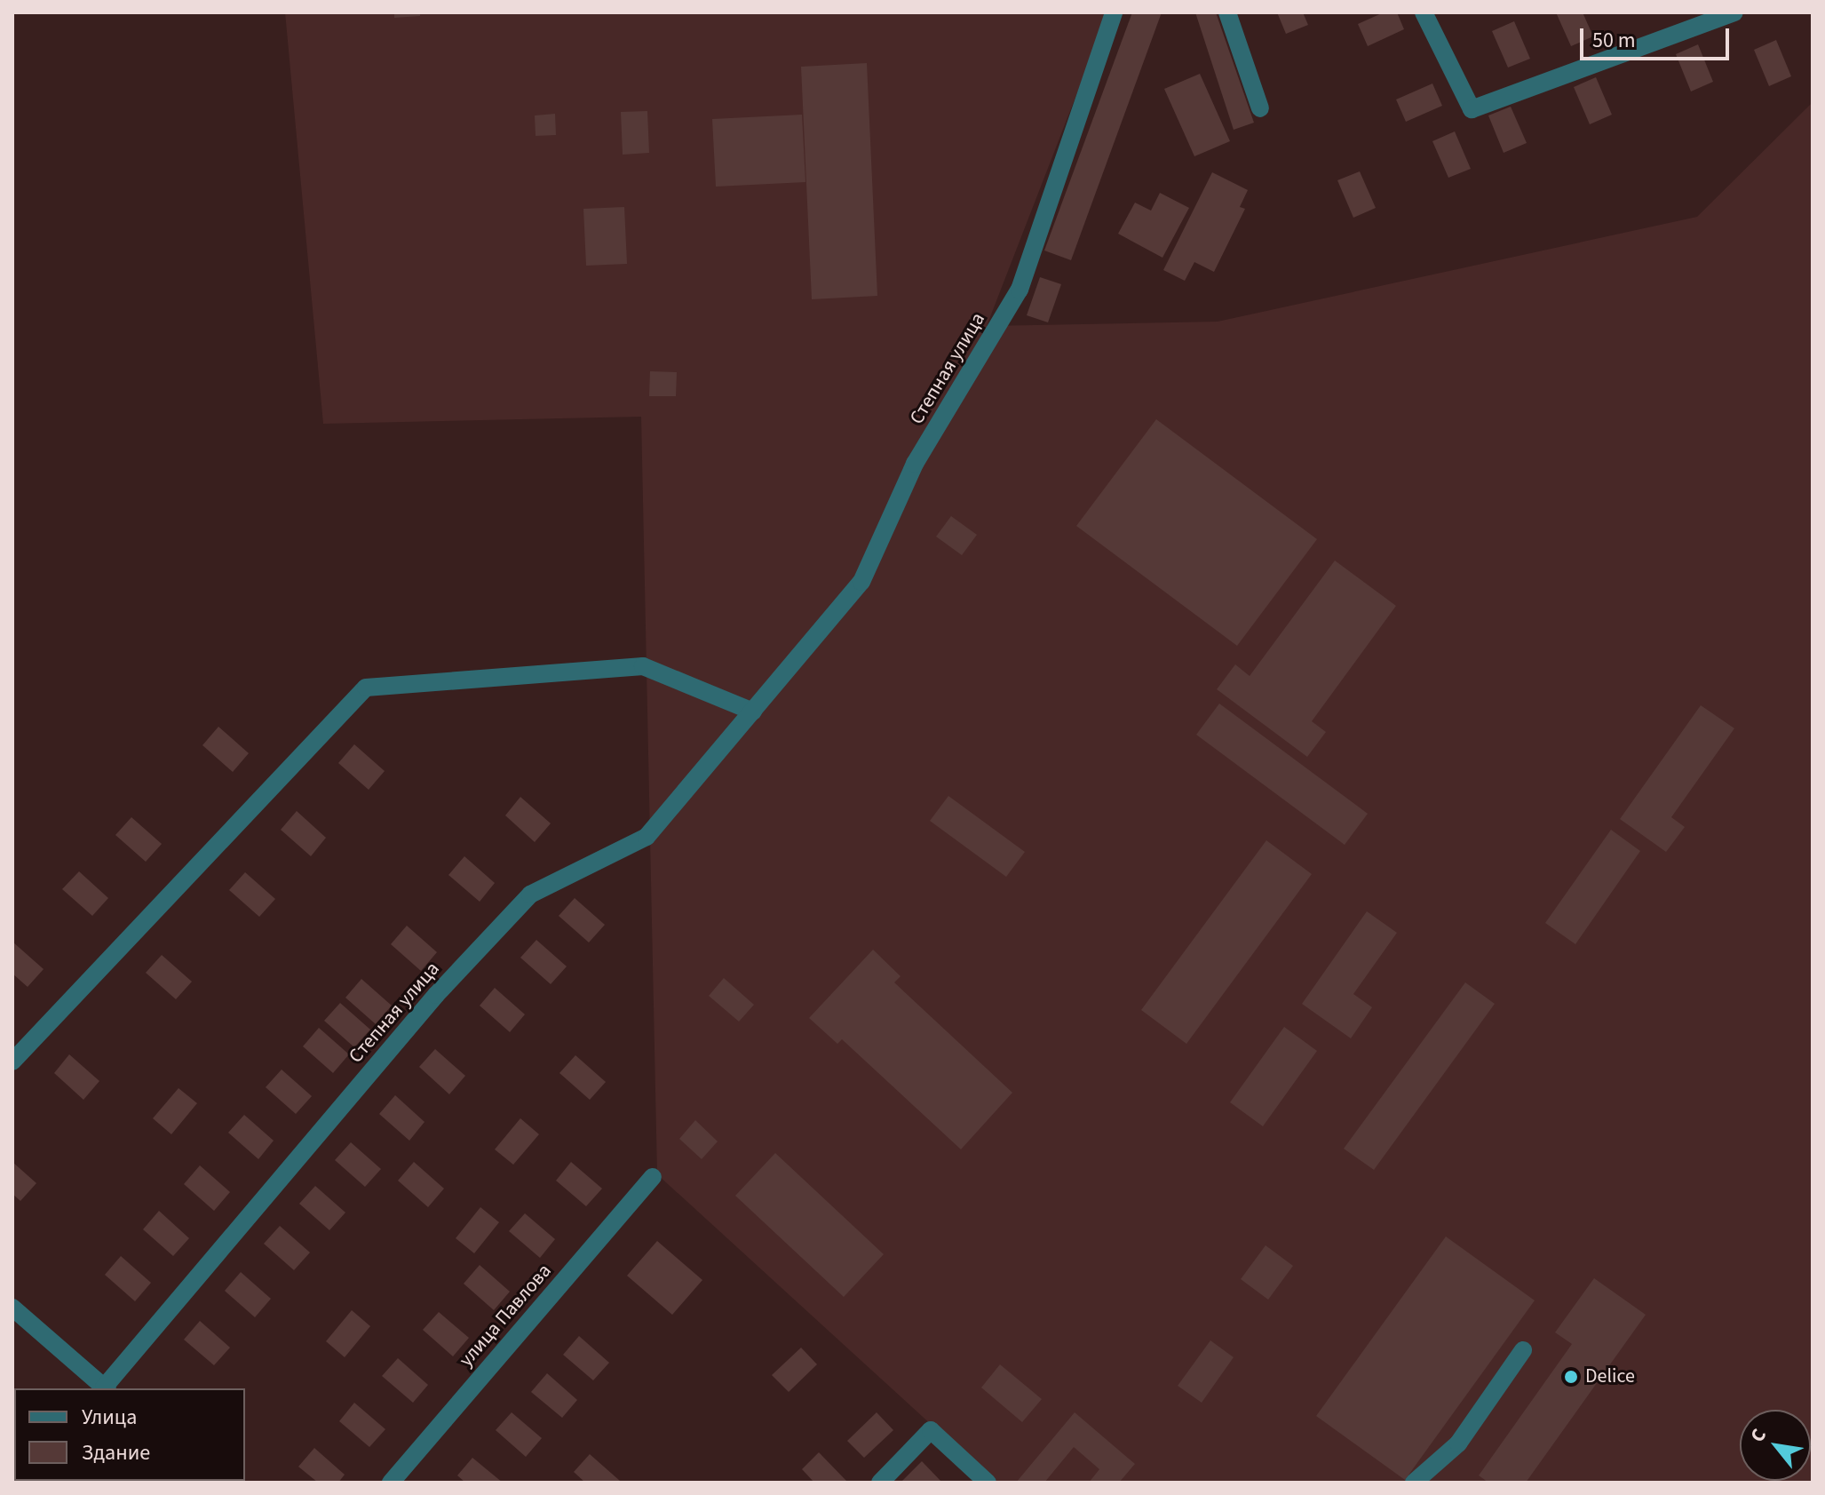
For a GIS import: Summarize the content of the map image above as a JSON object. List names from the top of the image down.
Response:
{
  "streets": {
    "street": ["Степная улица", "улица Павлова"]
  },
  "places": ["Delice"],
  "legend": ["Улица", "Здание"],
  "scale_bar": "50 m",
  "north": "top left"
}
